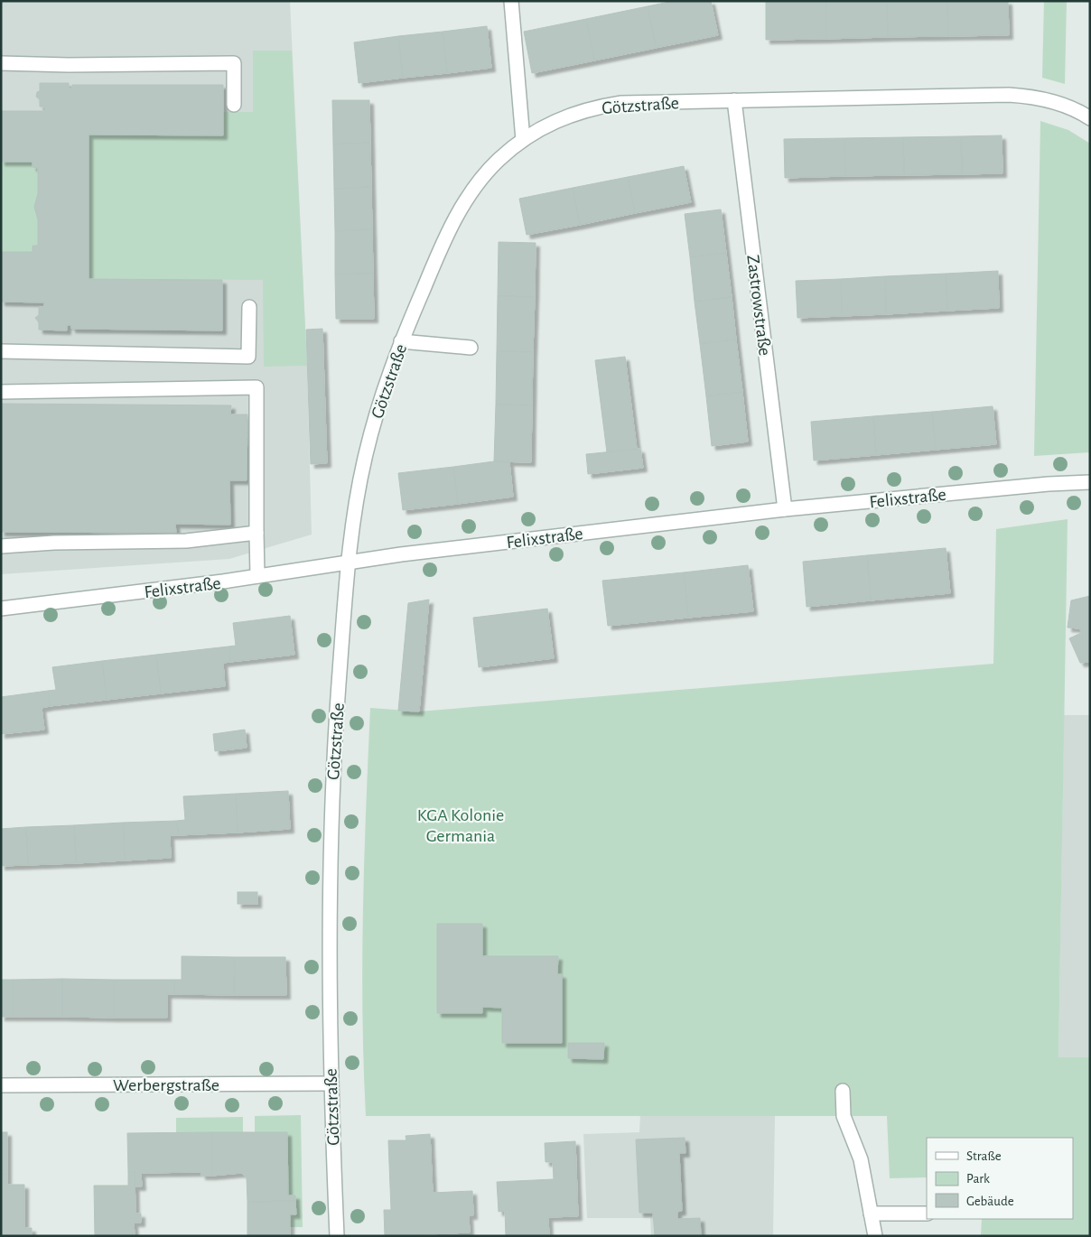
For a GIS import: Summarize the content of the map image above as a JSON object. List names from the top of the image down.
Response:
{
  "streets": {
    "street": [
      "Götzstraße",
      "Zastrowstraße",
      "Felixstraße",
      "Werbergstraße"
    ]
  },
  "crossings": [
    ["Götzstraße", "Zastrowstraße"],
    ["Götzstraße", "Felixstraße"],
    ["Götzstraße", "Werbergstraße"],
    ["Zastrowstraße", "Felixstraße"]
  ],
  "parks": ["KGA Kolonie Germania"],
  "legend": ["Straße", "Park", "Gebäude"]
}
